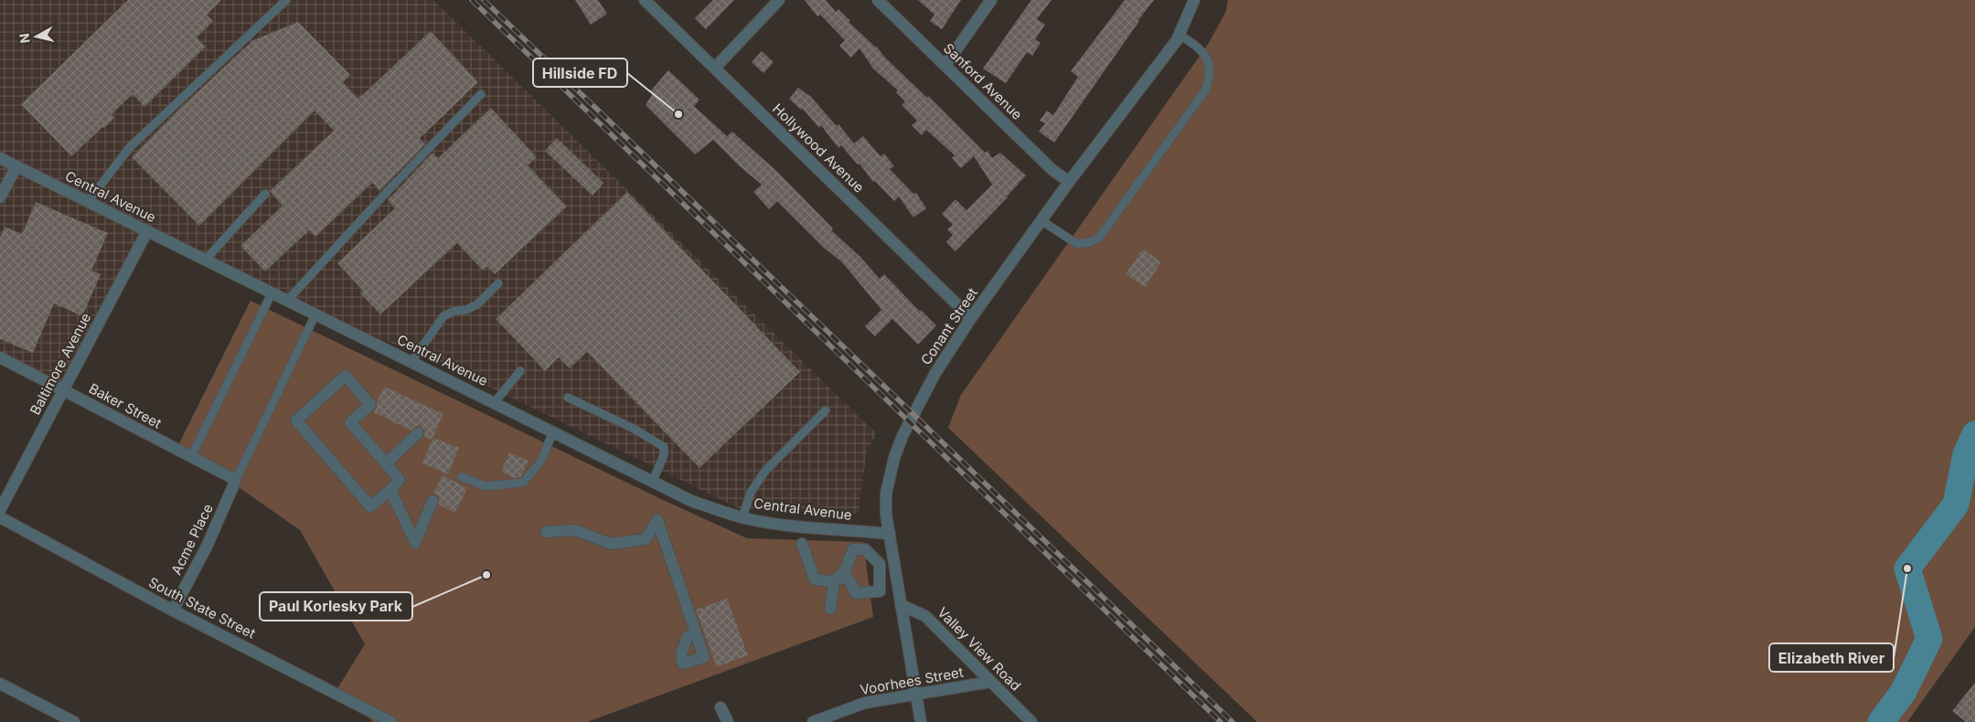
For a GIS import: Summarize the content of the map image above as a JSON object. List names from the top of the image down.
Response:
{
  "streets": {
    "street": [
      "Sanford Avenue",
      "Hollywood Avenue",
      "Central Avenue",
      "Conant Street",
      "Baltimore Avenue",
      "Baker Street",
      "Acme Place",
      "South State Street",
      "Valley View Road",
      "Voorhees Street"
    ]
  },
  "crossings": [
    ["Sanford Avenue", "Conant Street"],
    ["Hollywood Avenue", "Conant Street"],
    ["Central Avenue", "Conant Street"],
    ["Central Avenue", "Baltimore Avenue"],
    ["Conant Street", "Valley View Road"],
    ["Conant Street", "Voorhees Street"],
    ["Baltimore Avenue", "Baker Street"],
    ["Baker Street", "Acme Place"],
    ["Acme Place", "South State Street"],
    ["Valley View Road", "Voorhees Street"]
  ],
  "places": ["Hillside FD", "Elizabeth River", "Paul Korlesky Park"],
  "north": "left"
}
